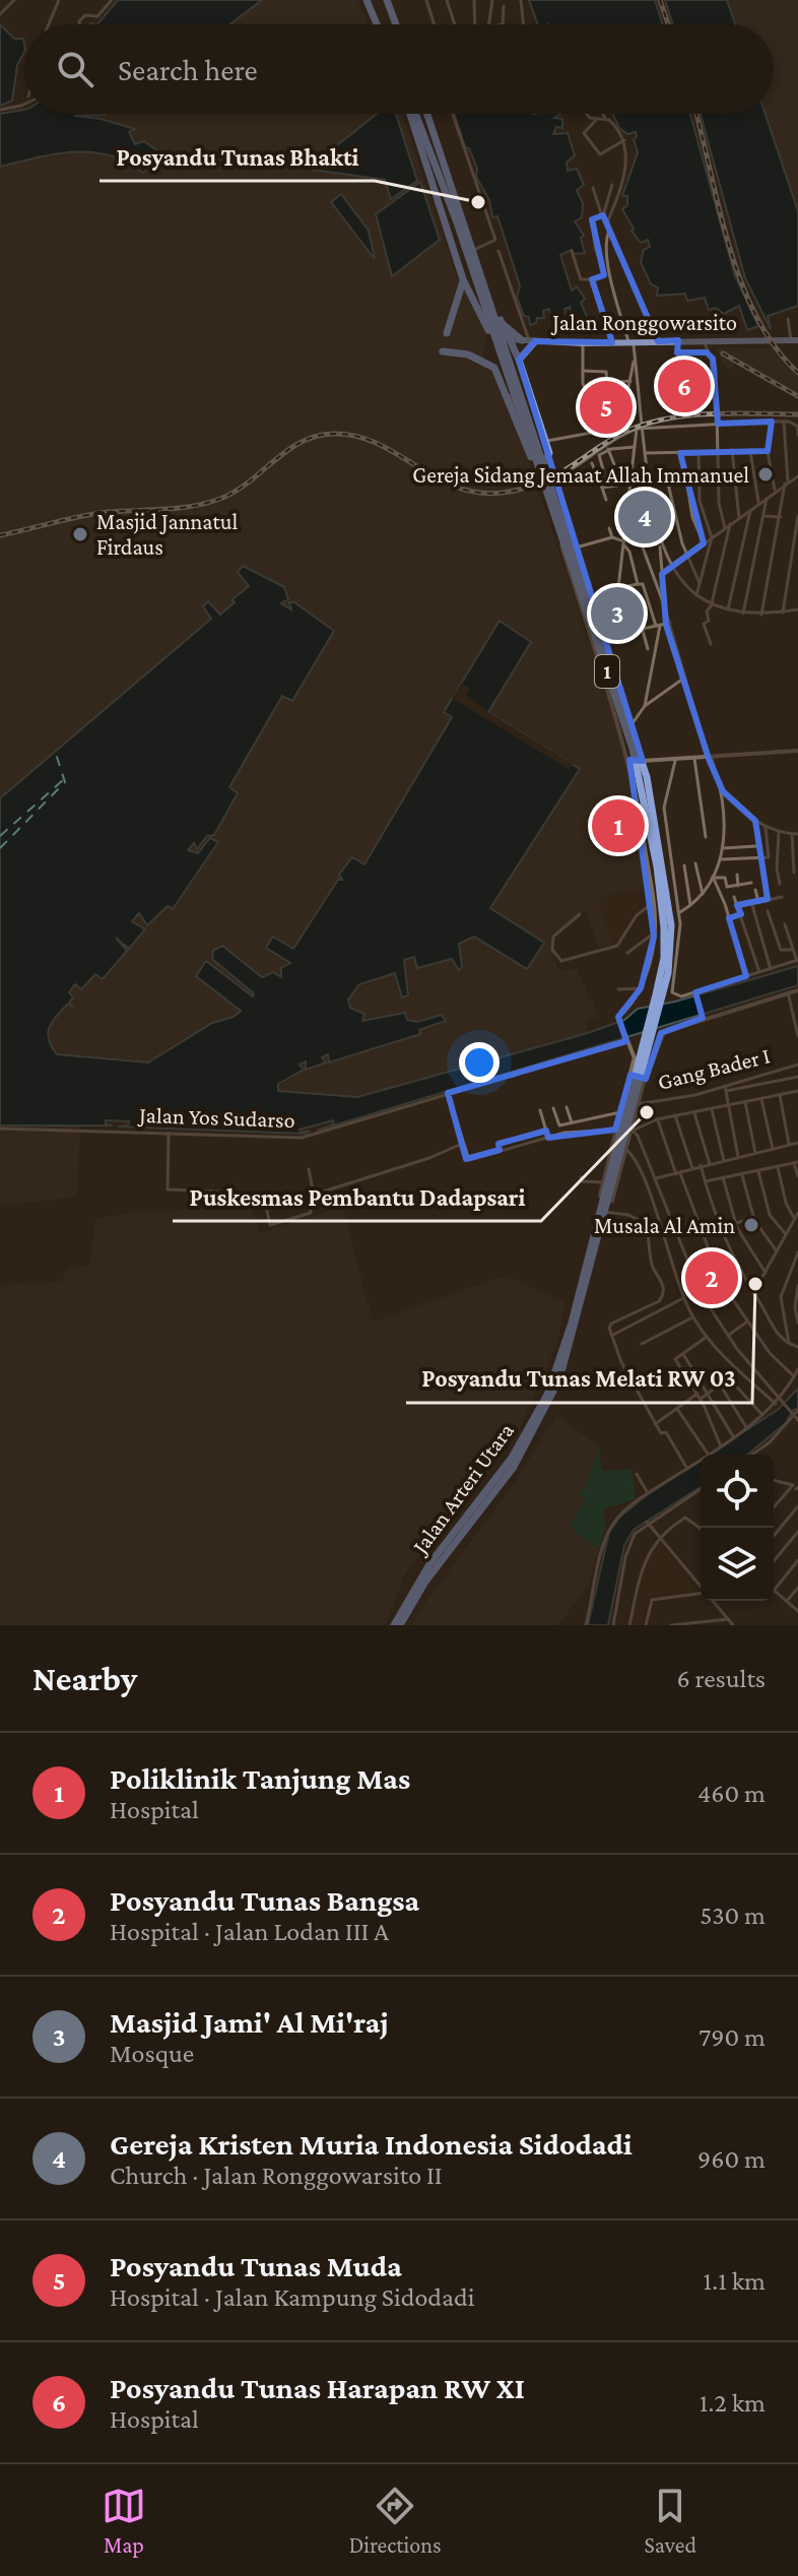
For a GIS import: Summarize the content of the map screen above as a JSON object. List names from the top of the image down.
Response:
{
  "streets": {
    "highway": ["1", "Jalan Arteri Utara"],
    "main road": ["Jalan Ronggowarsito"],
    "street": ["Gang Bader I", "Jalan Yos Sudarso"]
  },
  "crossings": [
    ["1", "Jalan Arteri Utara"]
  ],
  "places": [
    "Posyandu Tunas Bhakti",
    "Gereja Sidang Jemaat Allah Immanuel",
    "Masjid Jannatul Firdaus",
    "Puskesmas Pembantu Dadapsari",
    "Musala Al Amin",
    "Posyandu Tunas Melati RW 03"
  ],
  "page": {
    "search": "Search here",
    "pins": [
      "6",
      "5",
      "4",
      "3",
      "1",
      "2"
    ],
    "heading": ["Nearby", "6 results"],
    "list": [
      {
        "mark": "1",
        "name": "Poliklinik Tanjung Mas",
        "note": "Hospital",
        "value": "460 m"
      },
      {
        "mark": "2",
        "name": "Posyandu Tunas Bangsa",
        "note": "Hospital · Jalan Lodan III A",
        "value": "530 m"
      },
      {
        "mark": "3",
        "name": "Masjid Jami' Al Mi'raj",
        "note": "Mosque",
        "value": "790 m"
      },
      {
        "mark": "4",
        "name": "Gereja Kristen Muria Indonesia Sidodadi",
        "note": "Church · Jalan Ronggowarsito II",
        "value": "960 m"
      },
      {
        "mark": "5",
        "name": "Posyandu Tunas Muda",
        "note": "Hospital · Jalan Kampung Sidodadi",
        "value": "1.1 km"
      },
      {
        "mark": "6",
        "name": "Posyandu Tunas Harapan RW XI",
        "note": "Hospital",
        "value": "1.2 km"
      }
    ],
    "nav": ["Map", "Directions", "Saved"]
  }
}
